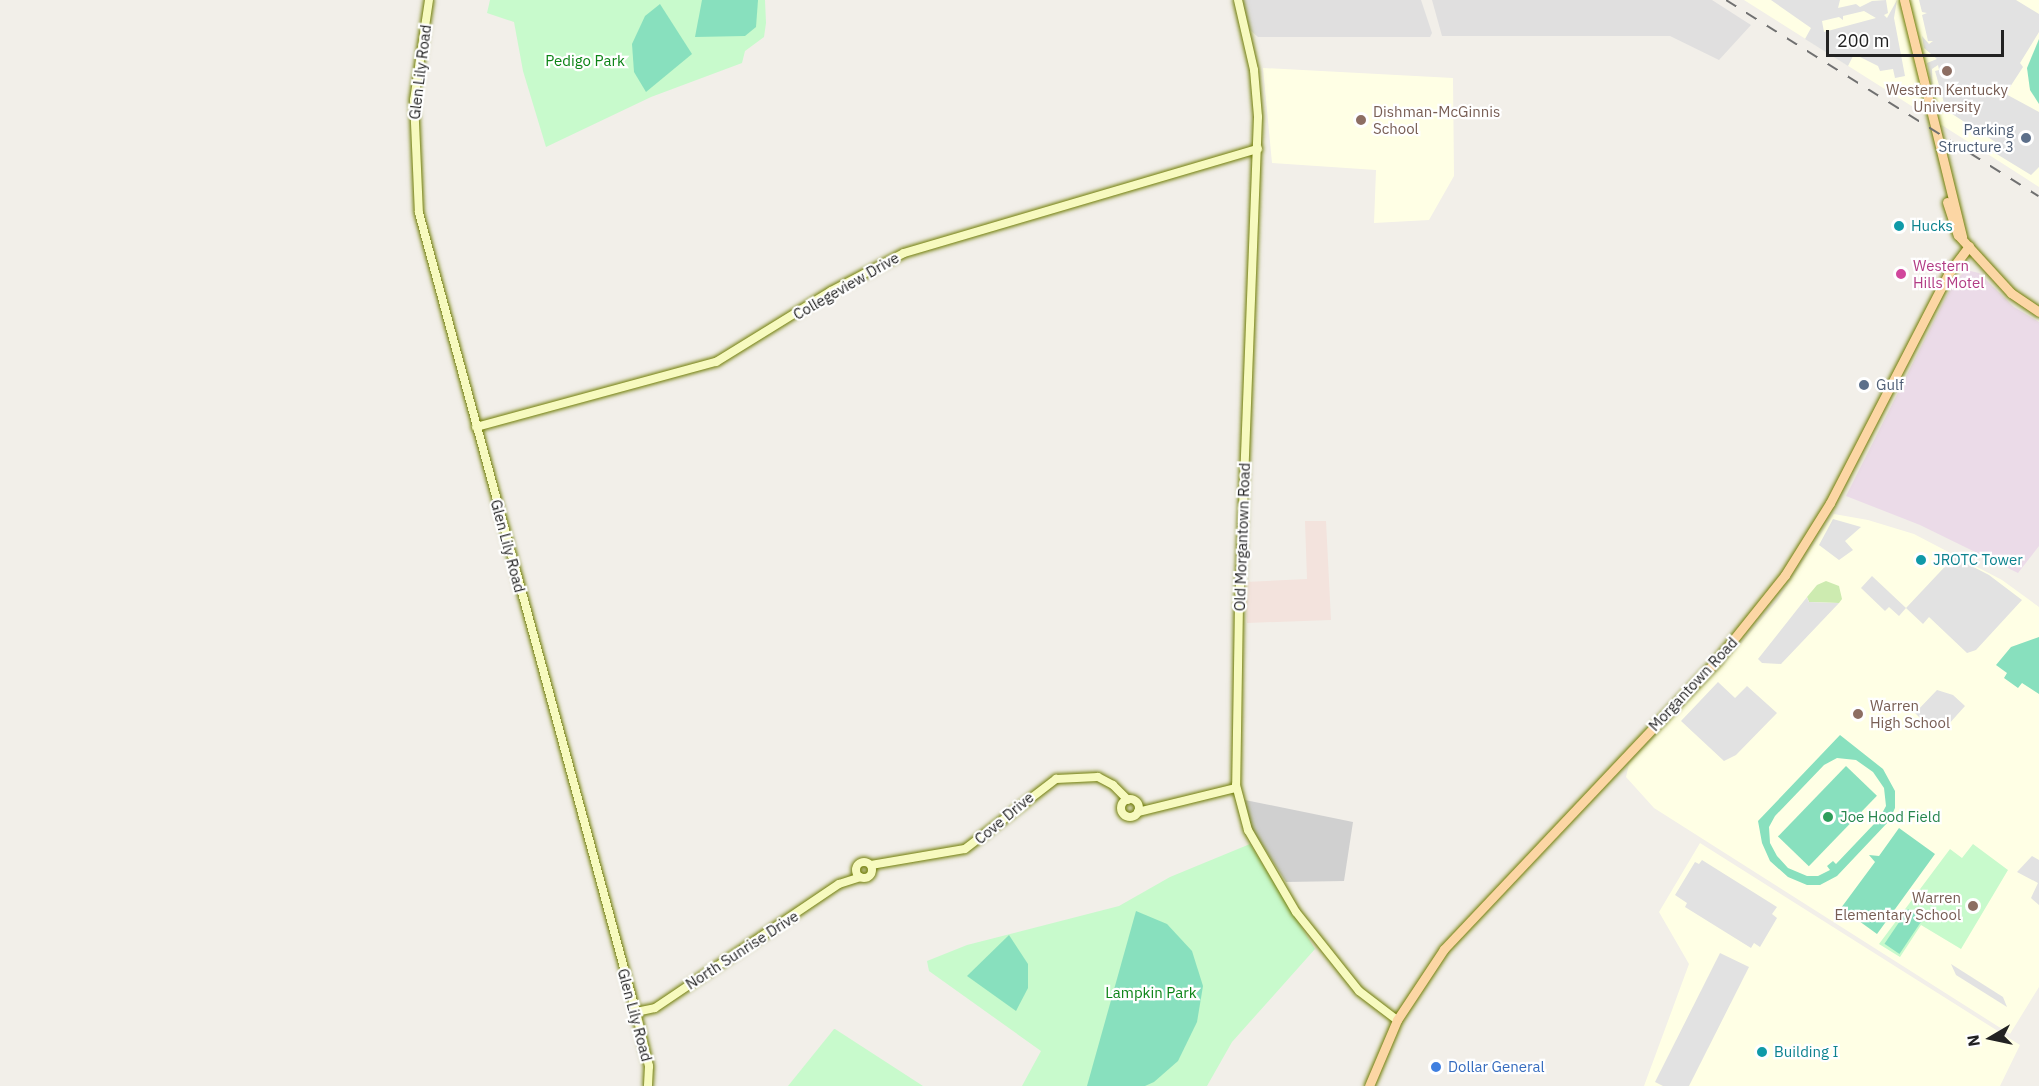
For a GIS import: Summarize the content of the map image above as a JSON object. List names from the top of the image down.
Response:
{
  "streets": {
    "main road": ["Morgantown Road"],
    "street": [
      "Glen Lily Road",
      "Collegeview Drive",
      "Old Morgantown Road",
      "Cove Drive",
      "North Sunrise Drive"
    ]
  },
  "crossings": [
    ["Glen Lily Road", "Collegeview Drive"],
    ["Glen Lily Road", "North Sunrise Drive"],
    ["Collegeview Drive", "Old Morgantown Road"],
    ["Old Morgantown Road", "Morgantown Road"],
    ["Cove Drive", "North Sunrise Drive"]
  ],
  "parks": ["Pedigo Park", "Lampkin Park"],
  "places": [
    "Western Kentucky University",
    "Dishman-McGinnis School",
    "Parking Structure 3",
    "Hucks",
    "Western Hills Motel",
    "Gulf",
    "JROTC Tower",
    "Warren High School",
    "Joe Hood Field",
    "Warren Elementary School",
    "Building I",
    "Dollar General"
  ],
  "scale_bar": "200 m",
  "north": "left"
}
